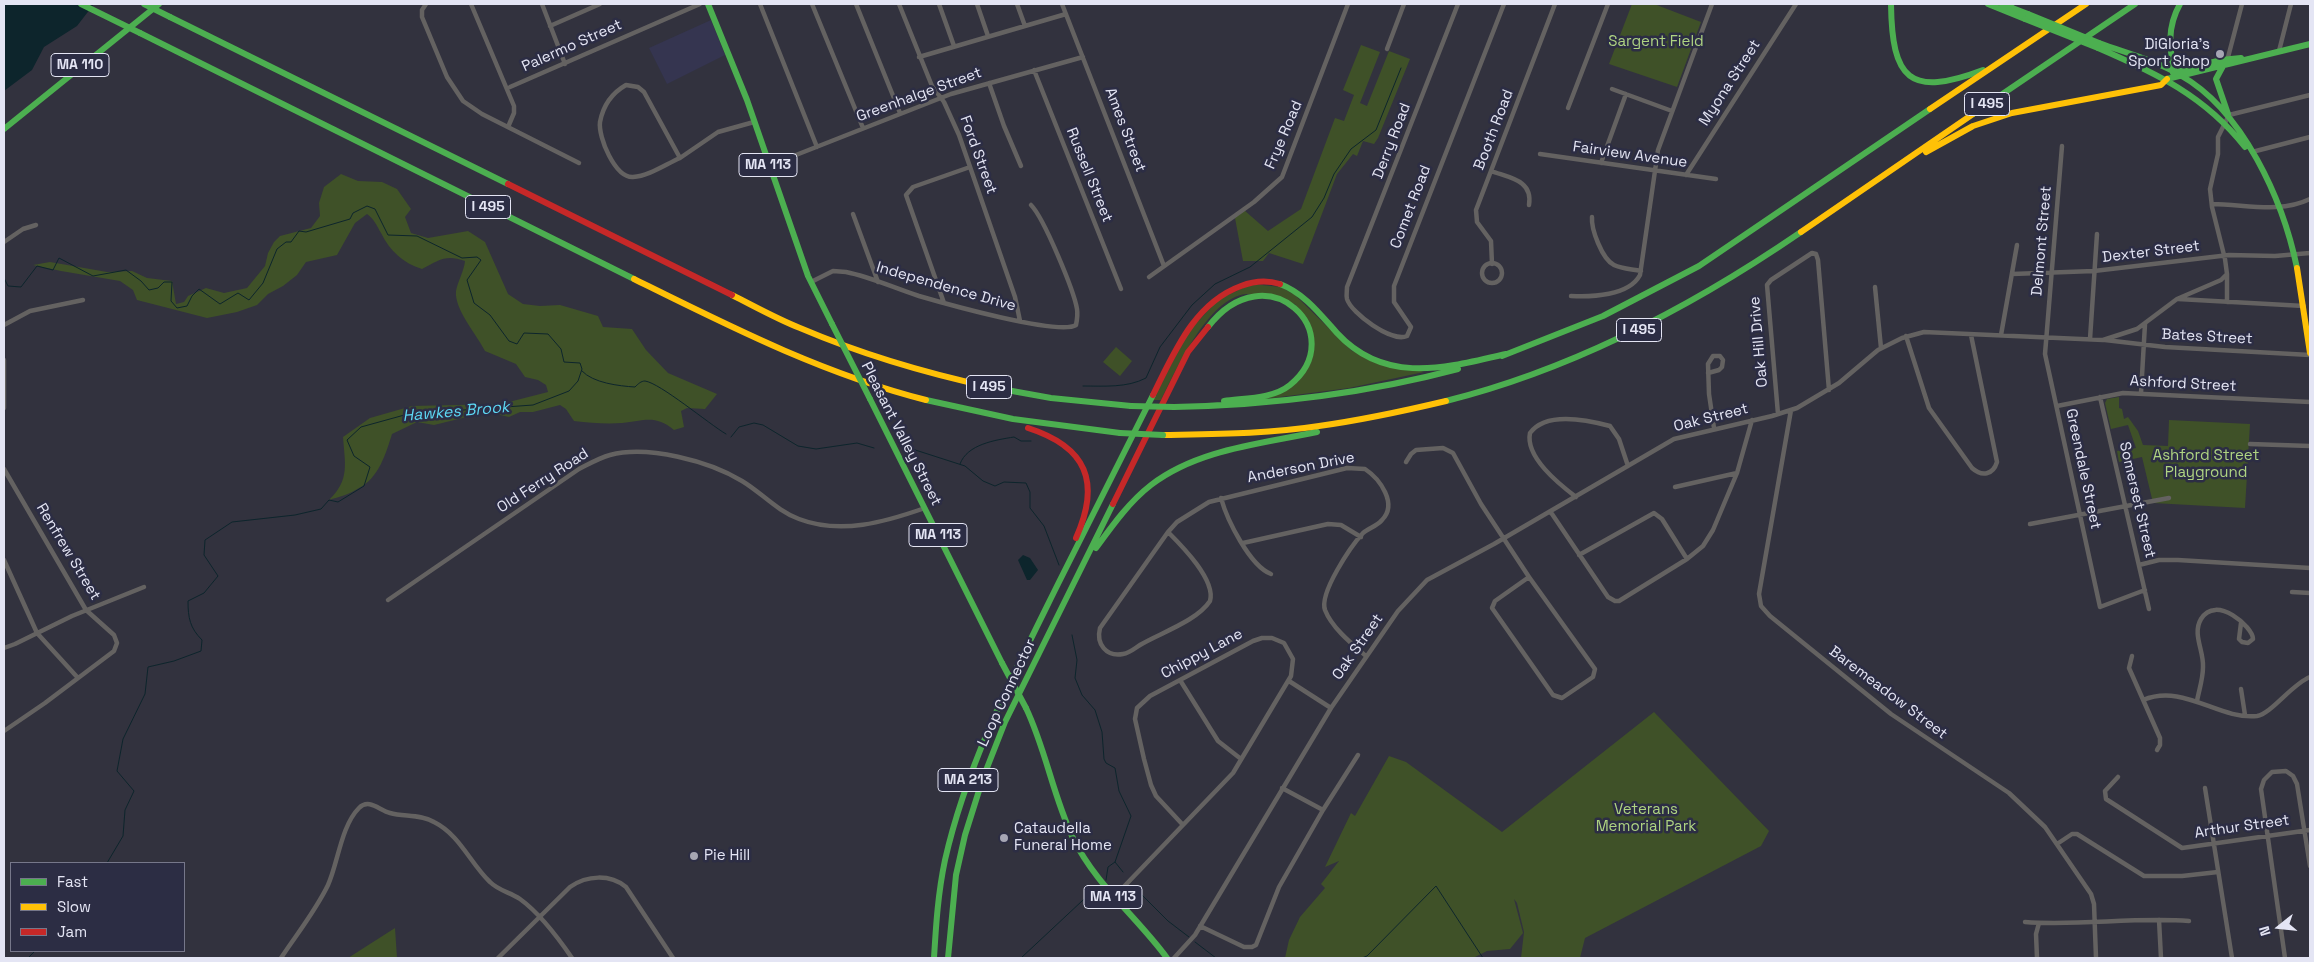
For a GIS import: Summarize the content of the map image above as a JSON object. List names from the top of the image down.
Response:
{
  "streets": {
    "main road": [
      "MA 110",
      "I 495",
      "MA 113",
      "Pleasant Valley Street",
      "Loop Connector",
      "MA 213"
    ],
    "street": [
      "Palermo Street",
      "Myona Street",
      "Greenhalge Street",
      "Ames Street",
      "Booth Road",
      "Frye Road",
      "Derry Road",
      "Ford Street",
      "Fairview Avenue",
      "Russell Street",
      "Comet Road",
      "Delmont Street",
      "Dexter Street",
      "Independence Drive",
      "Bates Street",
      "Oak Hill Drive",
      "Ashford Street",
      "Oak Street",
      "Anderson Drive",
      "Greendale Street",
      "Old Ferry Road",
      "Somerset Street",
      "Renfrew Street",
      "Chippy Lane",
      "Baremeadow Street",
      "Arthur Street"
    ]
  },
  "crossings": [
    ["Myona Street", "Fairview Avenue"],
    ["Greenhalge Street", "Ames Street"],
    ["Greenhalge Street", "Ford Street"],
    ["Greenhalge Street", "Russell Street"],
    ["Greenhalge Street", "Pleasant Valley Street"],
    ["Ames Street", "Frye Road"],
    ["Derry Road", "Comet Road"],
    ["Ford Street", "Independence Drive"],
    ["Delmont Street", "Dexter Street"],
    ["Delmont Street", "Oak Street"],
    ["Delmont Street", "Greendale Street"],
    ["Independence Drive", "Pleasant Valley Street"],
    ["Bates Street", "Oak Street"],
    ["Oak Hill Drive", "Oak Street"],
    ["Ashford Street", "Greendale Street"],
    ["Ashford Street", "Somerset Street"],
    ["Oak Street", "Anderson Drive"],
    ["Oak Street", "Greendale Street"],
    ["Oak Street", "Baremeadow Street"],
    ["Pleasant Valley Street", "Old Ferry Road"],
    ["Pleasant Valley Street", "Chippy Lane"],
    ["Greendale Street", "Somerset Street"]
  ],
  "water": ["Hawkes Brook"],
  "parks": ["Sargent Field", "Ashford Street Playground", "Veterans Memorial Park"],
  "places": ["DiGloria's Sport Shop", "Cataudella Funeral Home", "Pie Hill"],
  "legend": ["Fast", "Slow", "Jam"],
  "north": "left"
}
